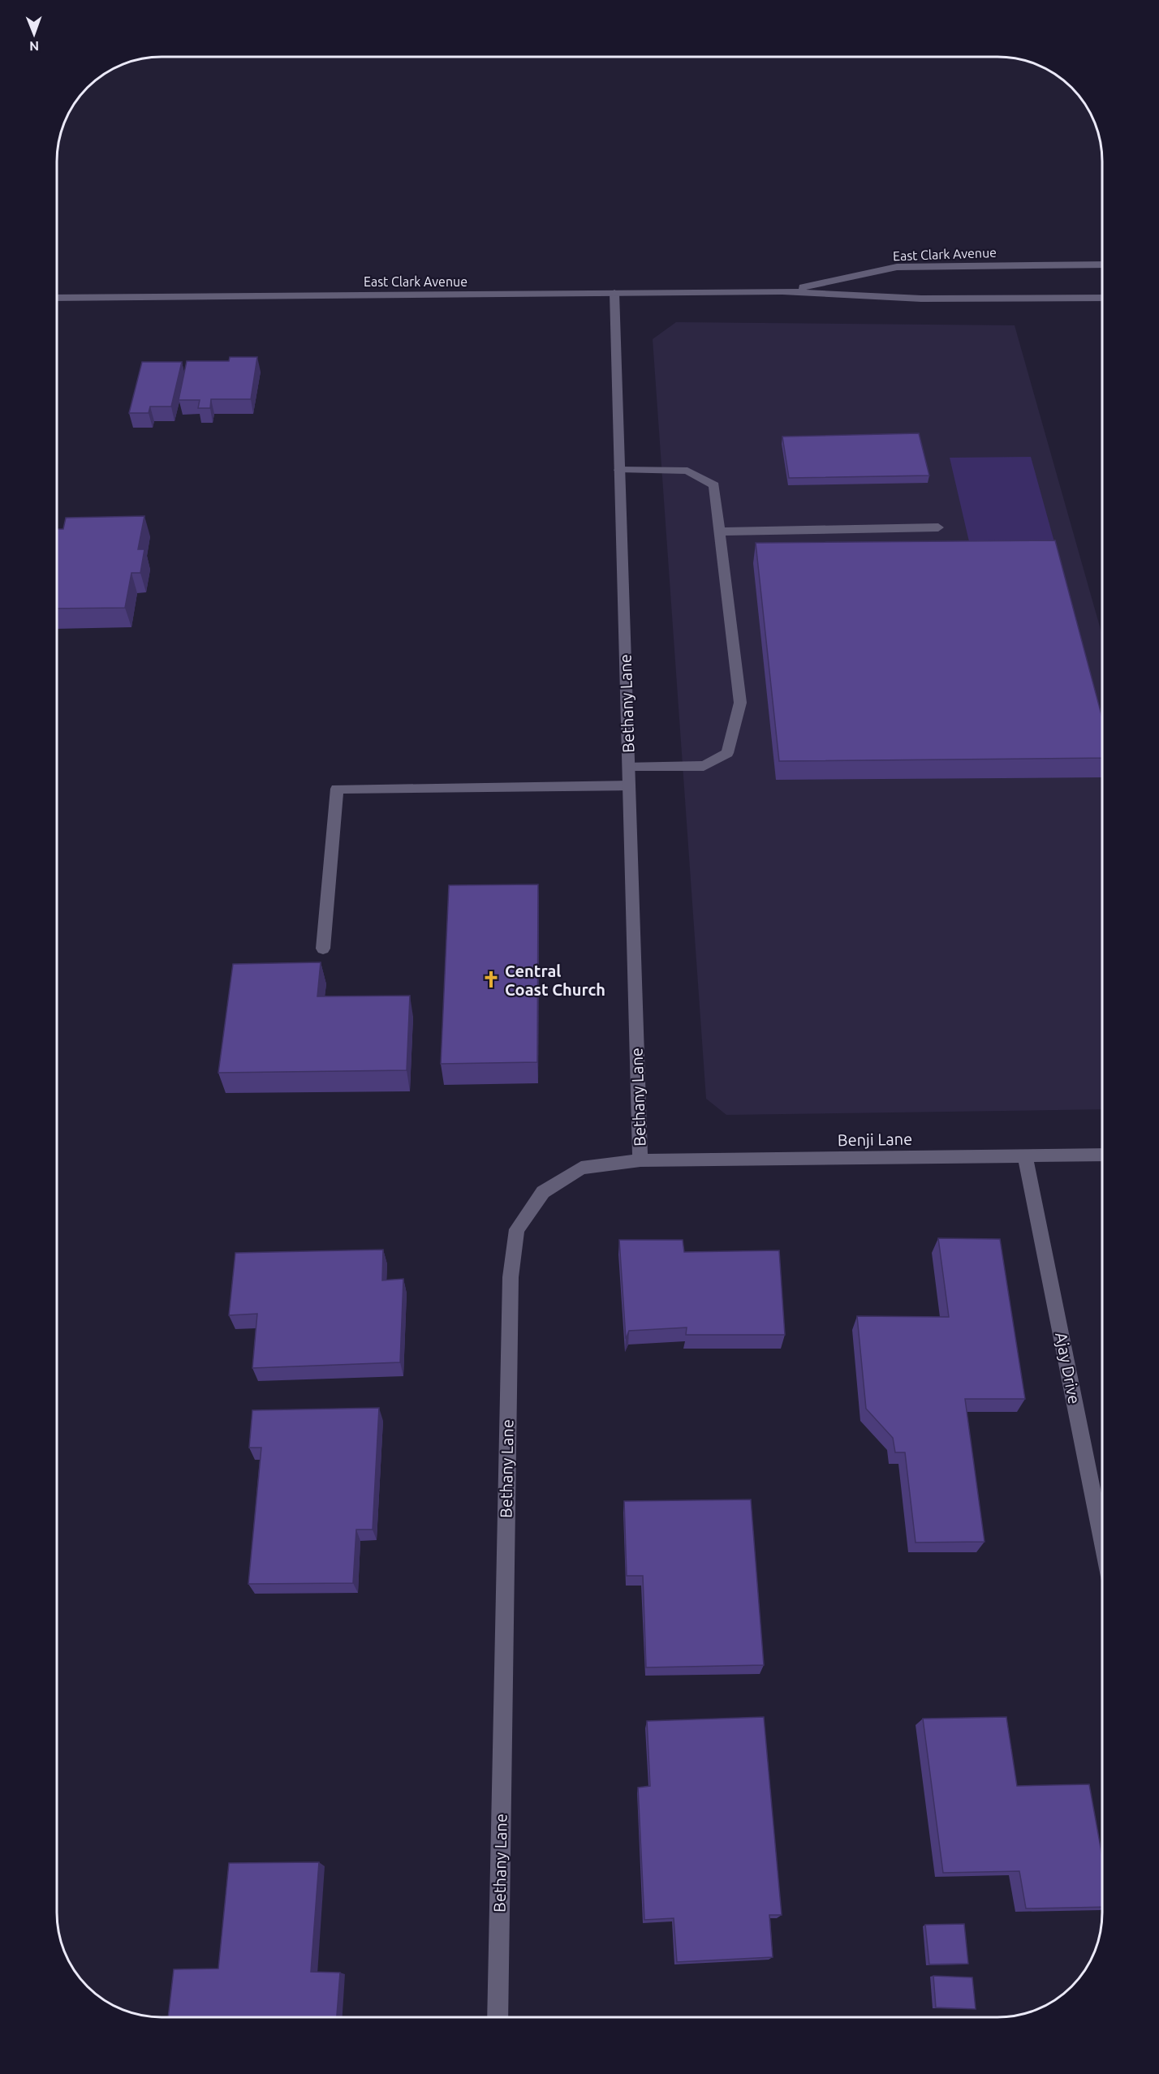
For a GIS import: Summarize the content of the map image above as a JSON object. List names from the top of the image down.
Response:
{
  "streets": {
    "street": [
      "East Clark Avenue",
      "Bethany Lane",
      "Benji Lane",
      "Ajay Drive"
    ]
  },
  "crossings": [
    ["East Clark Avenue", "Bethany Lane"],
    ["Bethany Lane", "Benji Lane"],
    ["Benji Lane", "Ajay Drive"]
  ],
  "places": {
    "church": ["Central Coast Church"]
  },
  "north": "bottom"
}
